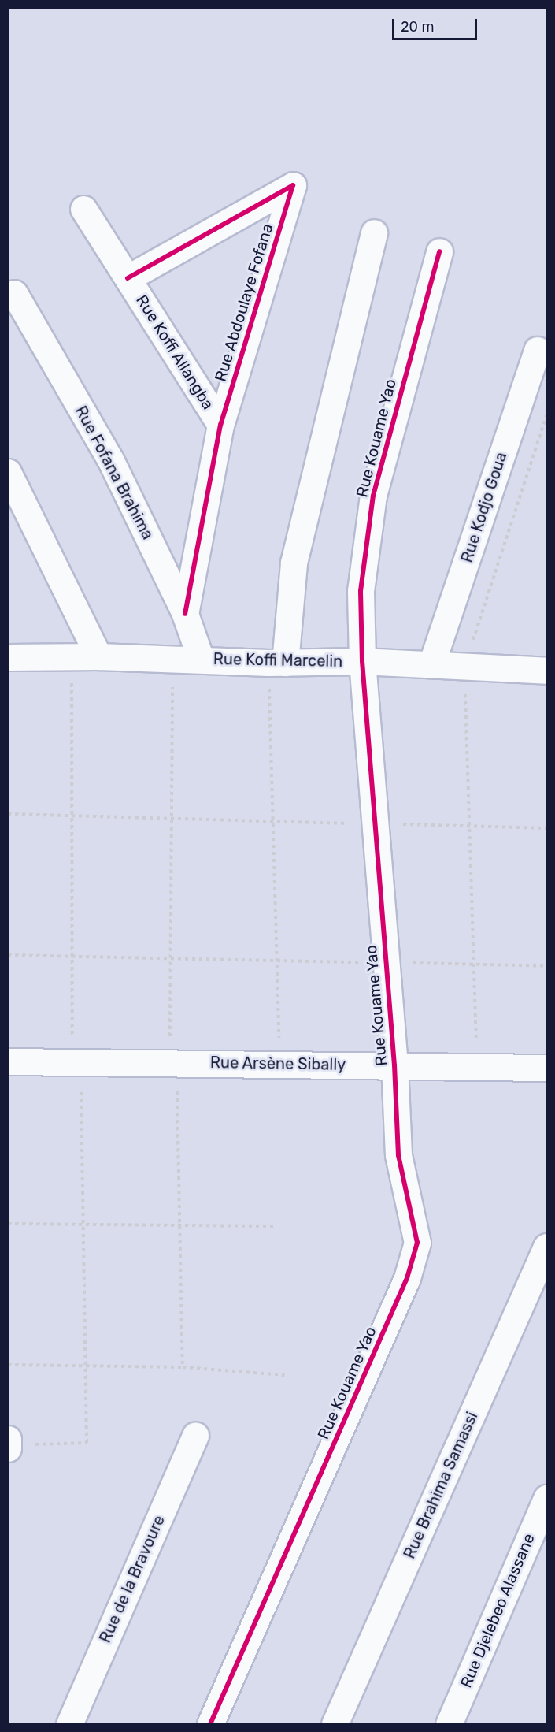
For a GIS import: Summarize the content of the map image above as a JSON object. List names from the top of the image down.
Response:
{
  "streets": {
    "street": [
      "Rue Abdoulaye Fofana",
      "Rue Koffi Allangba",
      "Rue Kouame Yao",
      "Rue Fofana Brahima",
      "Rue Kodjo Goua",
      "Rue Koffi Marcelin",
      "Rue Arsène Sibally",
      "Rue Brahima Samassi",
      "Rue de la Bravoure",
      "Rue Djelebeo Alassane"
    ]
  },
  "crossings": [
    ["Rue Abdoulaye Fofana", "Rue Koffi Allangba"],
    ["Rue Abdoulaye Fofana", "Rue Fofana Brahima"],
    ["Rue Kouame Yao", "Rue Koffi Marcelin"],
    ["Rue Kouame Yao", "Rue Arsène Sibally"],
    ["Rue Fofana Brahima", "Rue Koffi Marcelin"],
    ["Rue Kodjo Goua", "Rue Koffi Marcelin"]
  ],
  "scale_bar": "20 m"
}
